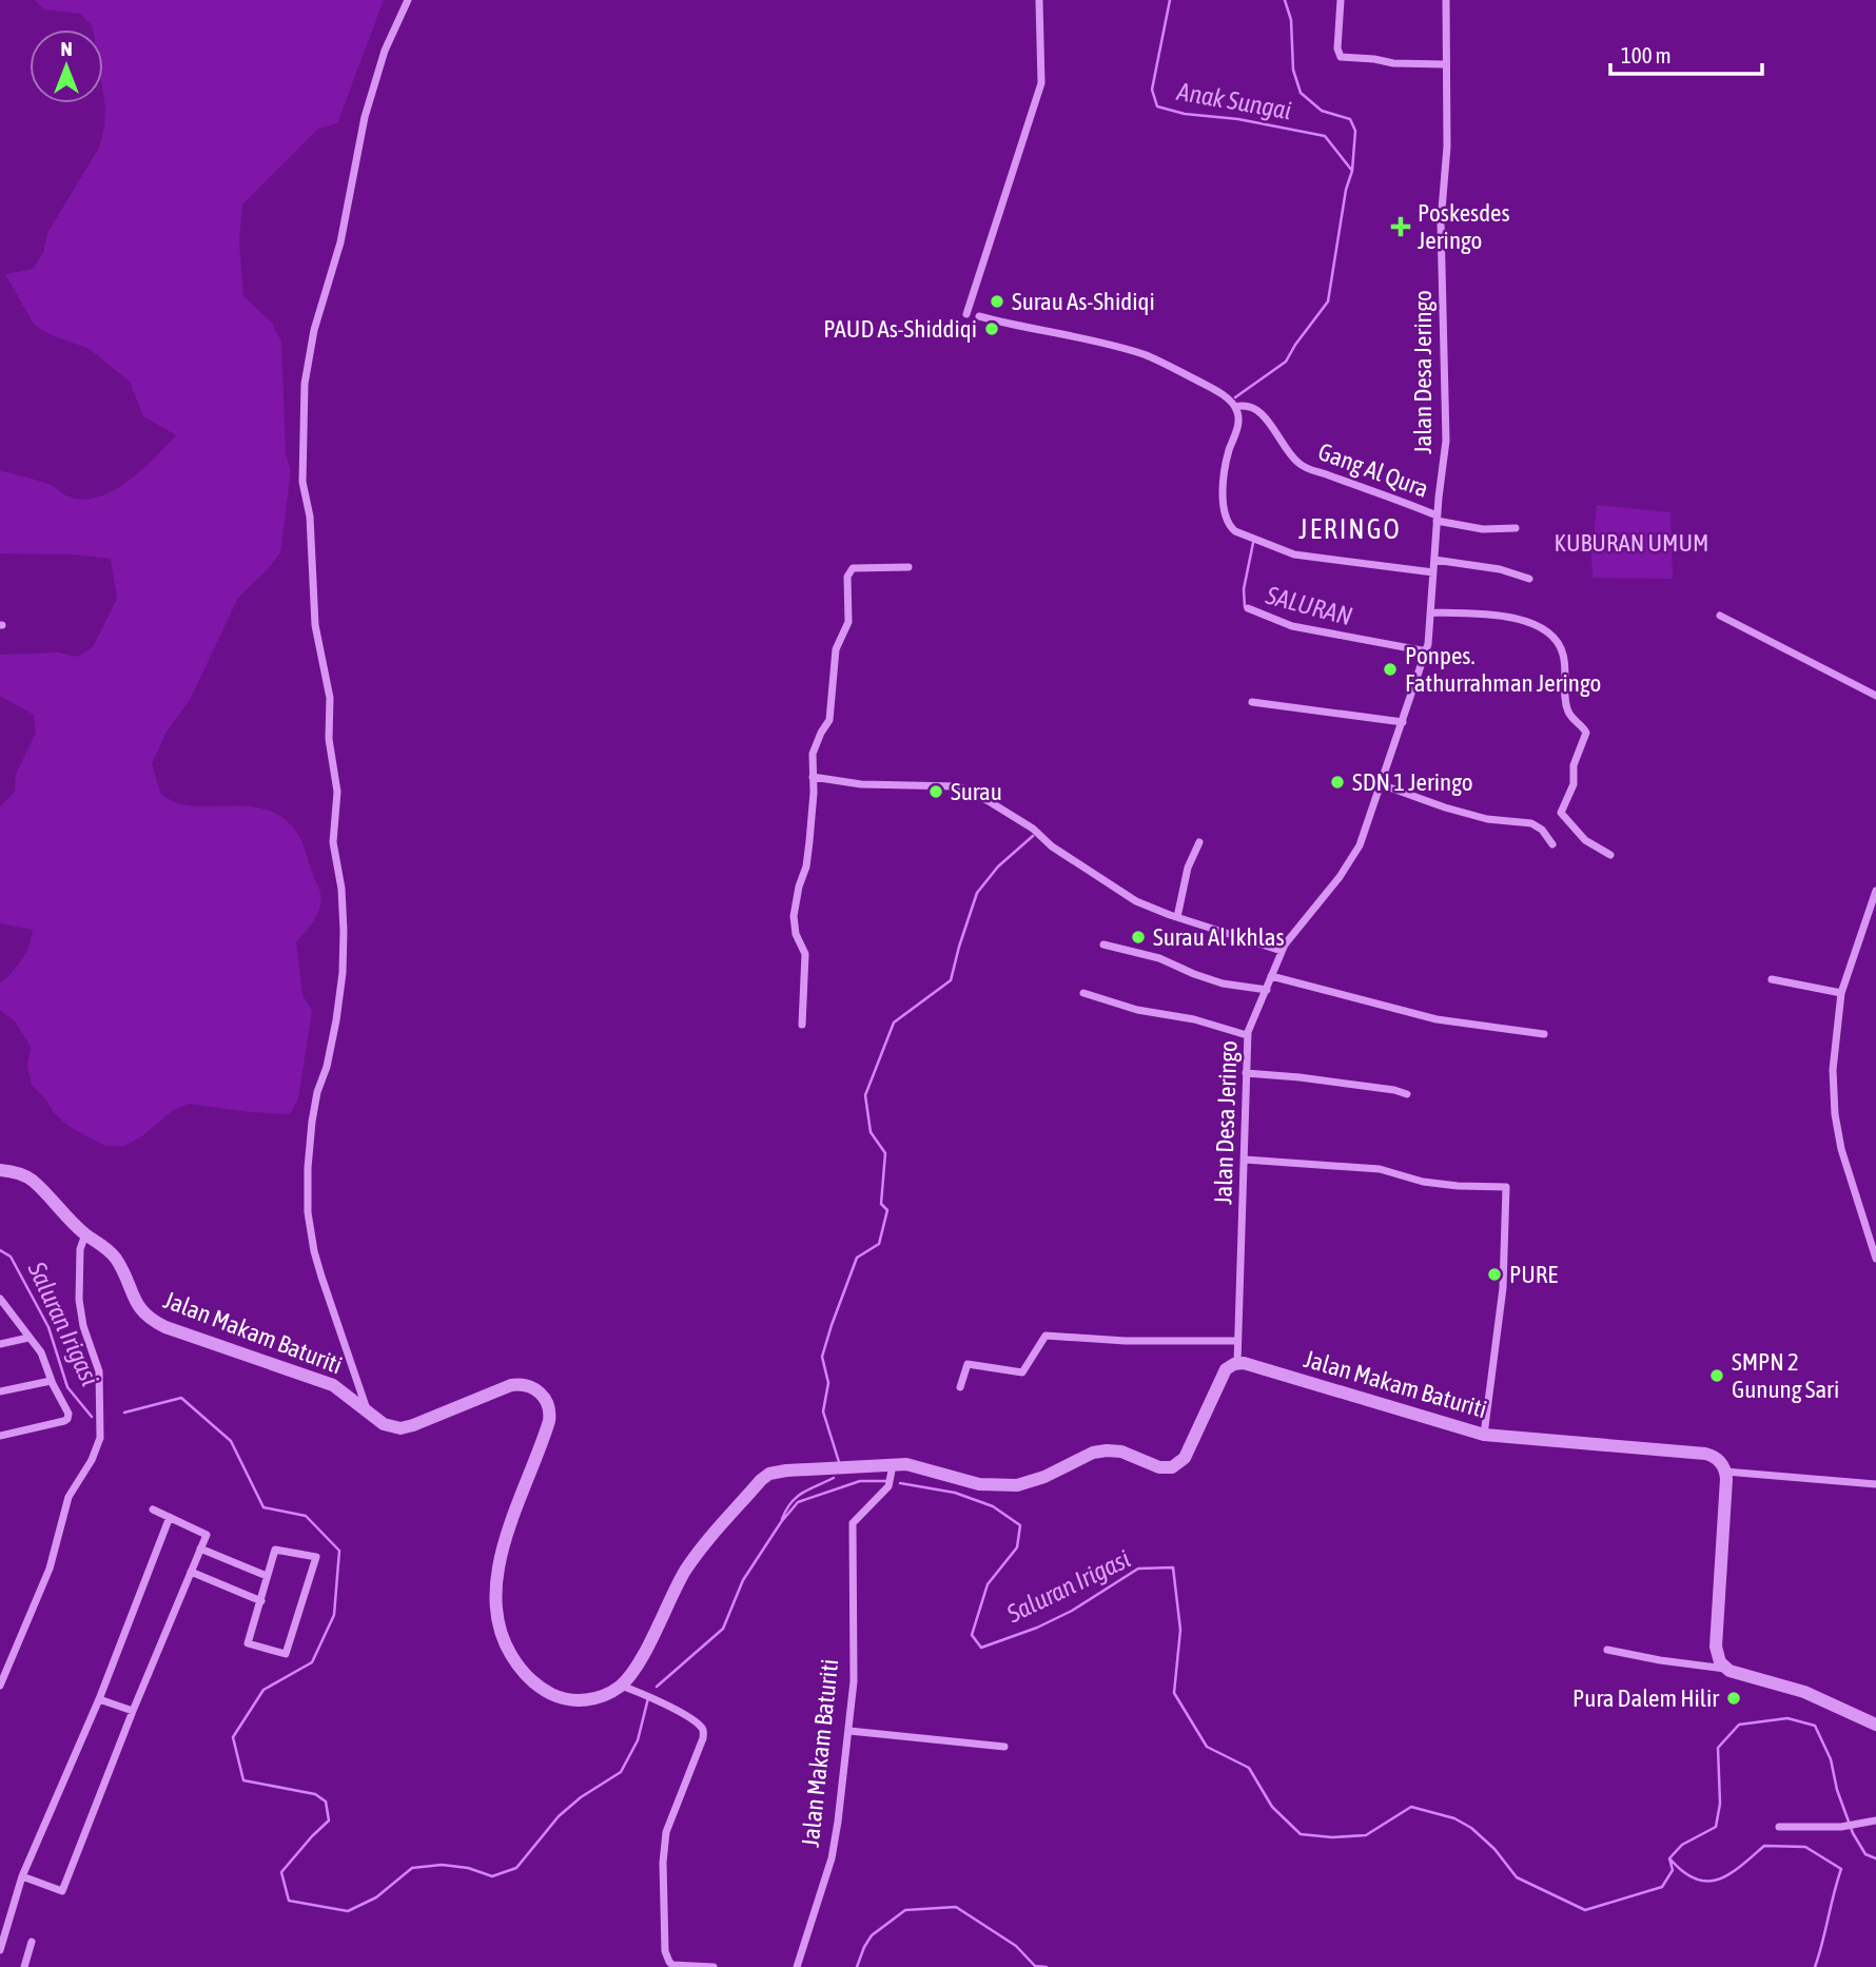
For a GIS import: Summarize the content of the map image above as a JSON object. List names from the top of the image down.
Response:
{
  "streets": {
    "street": ["Jalan Desa Jeringo", "Gang Al Qura", "Jalan Makam Baturiti"]
  },
  "crossings": [
    ["Jalan Desa Jeringo", "Gang Al Qura"],
    ["Jalan Desa Jeringo", "Jalan Makam Baturiti"]
  ],
  "districts": ["JERINGO"],
  "water": ["Anak Sungai", "SALURAN", "Saluran Irigasi"],
  "parks": ["KUBURAN UMUM"],
  "places": {
    "health": ["Poskesdes Jeringo"],
    "other": [
      "Surau As-Shidiqi",
      "PAUD As-Shiddiqi",
      "Ponpes. Fathurrahman Jeringo",
      "SDN 1 Jeringo",
      "Surau",
      "Surau Al Ikhlas",
      "PURE",
      "SMPN 2 Gunung Sari",
      "Pura Dalem Hilir"
    ]
  },
  "scale_bar": "100 m",
  "north": "top"
}
